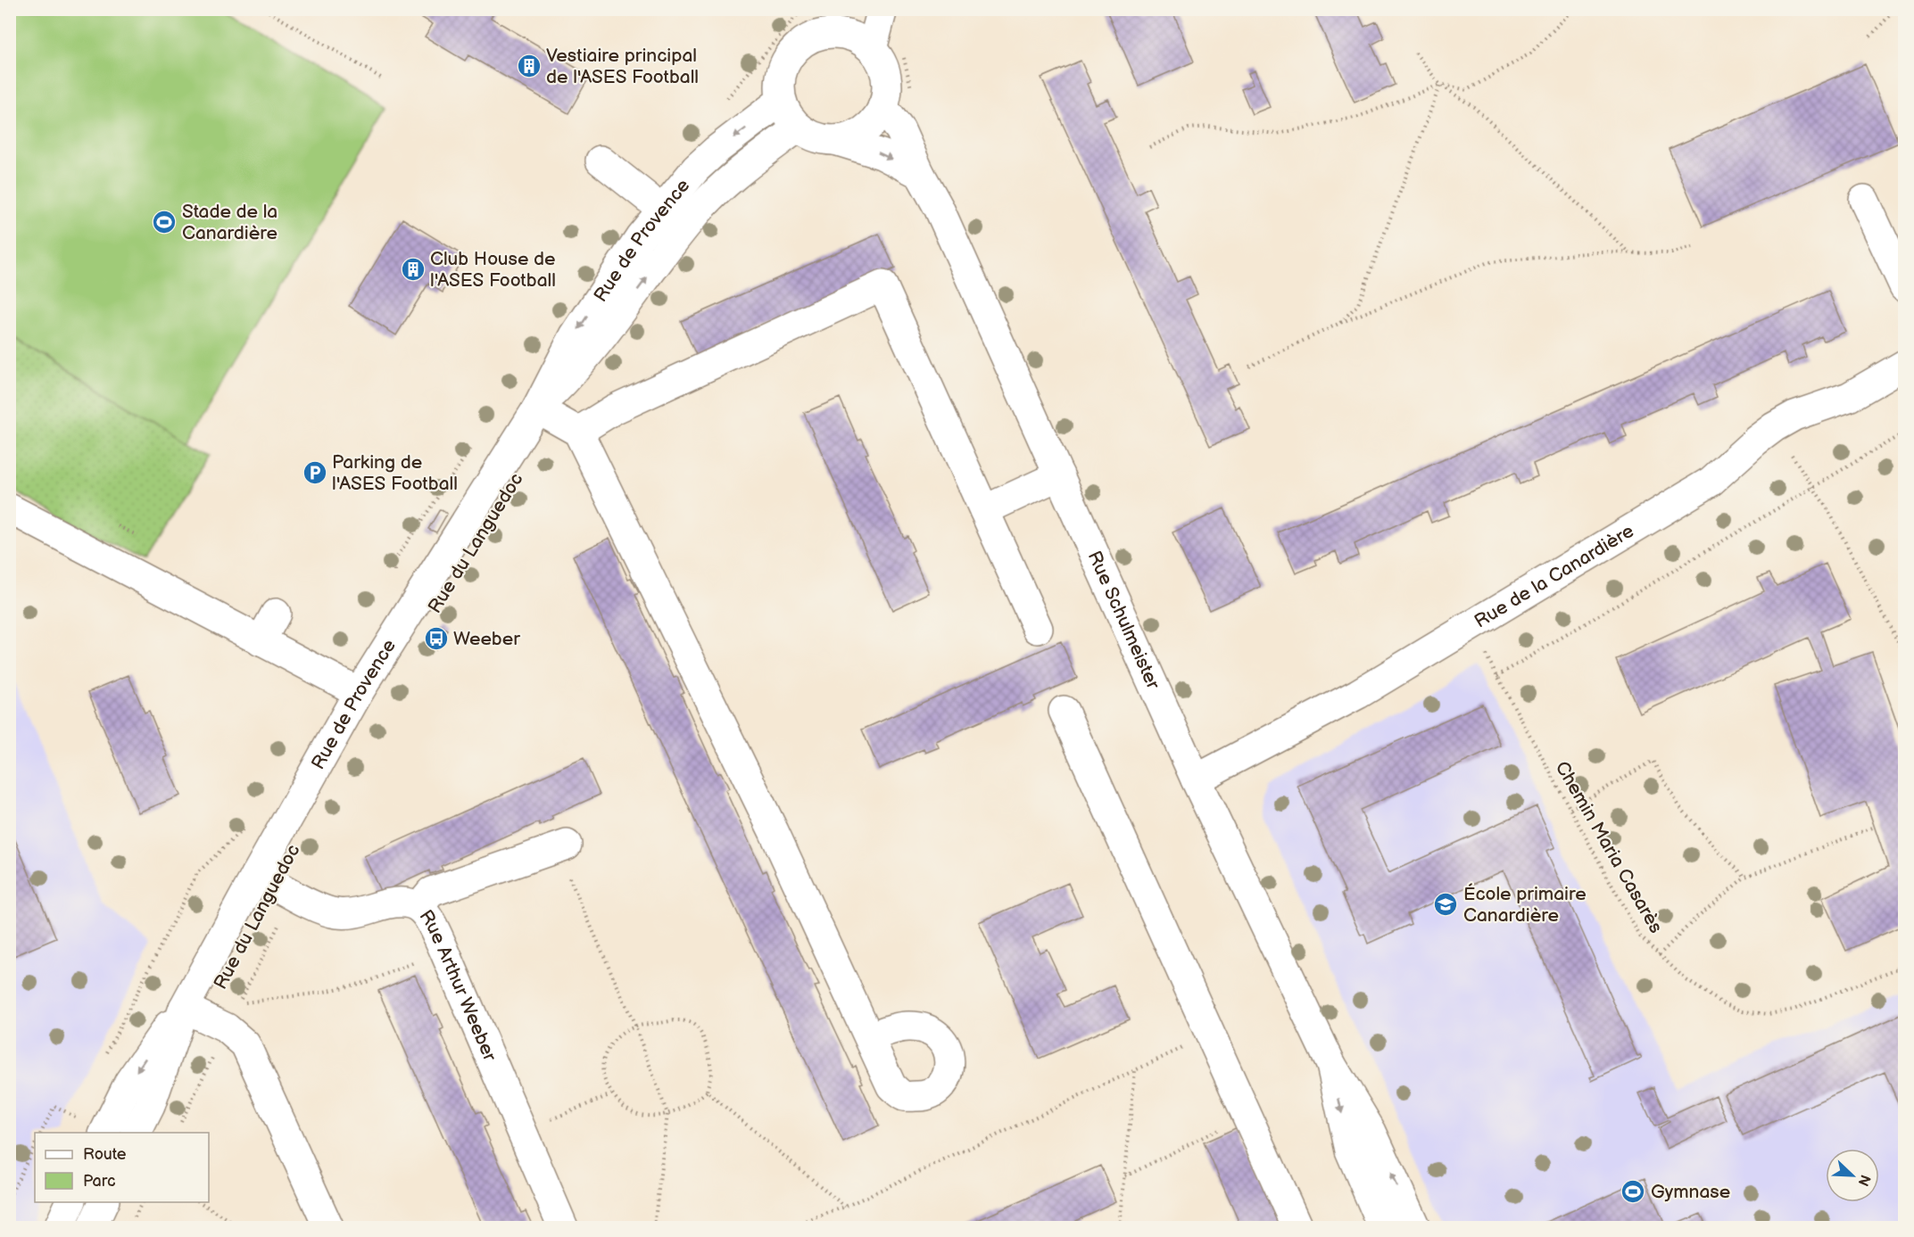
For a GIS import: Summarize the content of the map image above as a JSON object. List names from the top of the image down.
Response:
{
  "streets": {
    "street": [
      "Rue de Provence",
      "Rue de la Canardière",
      "Rue Schulmeister",
      "Rue Arthur Weeber"
    ],
    "path": ["Chemin Maria Casarès"]
  },
  "crossings": [
    ["Rue de Provence", "Rue Schulmeister"],
    ["Rue de Provence", "Rue Arthur Weeber"],
    ["Rue de la Canardière", "Rue Schulmeister"],
    ["Rue de la Canardière", "Chemin Maria Casarès"]
  ],
  "places": {
    "building": ["Vestiaire principal de l'ASES Football", "Club House de l'ASES Football"],
    "sports": ["Stade de la Canardière", "Gymnase"],
    "parking": ["Parking de l'ASES Football"],
    "bus stop": ["Weeber"],
    "school or university": ["École primaire Canardière"]
  },
  "legend": ["Route", "Parc"],
  "north": "bottom right"
}
